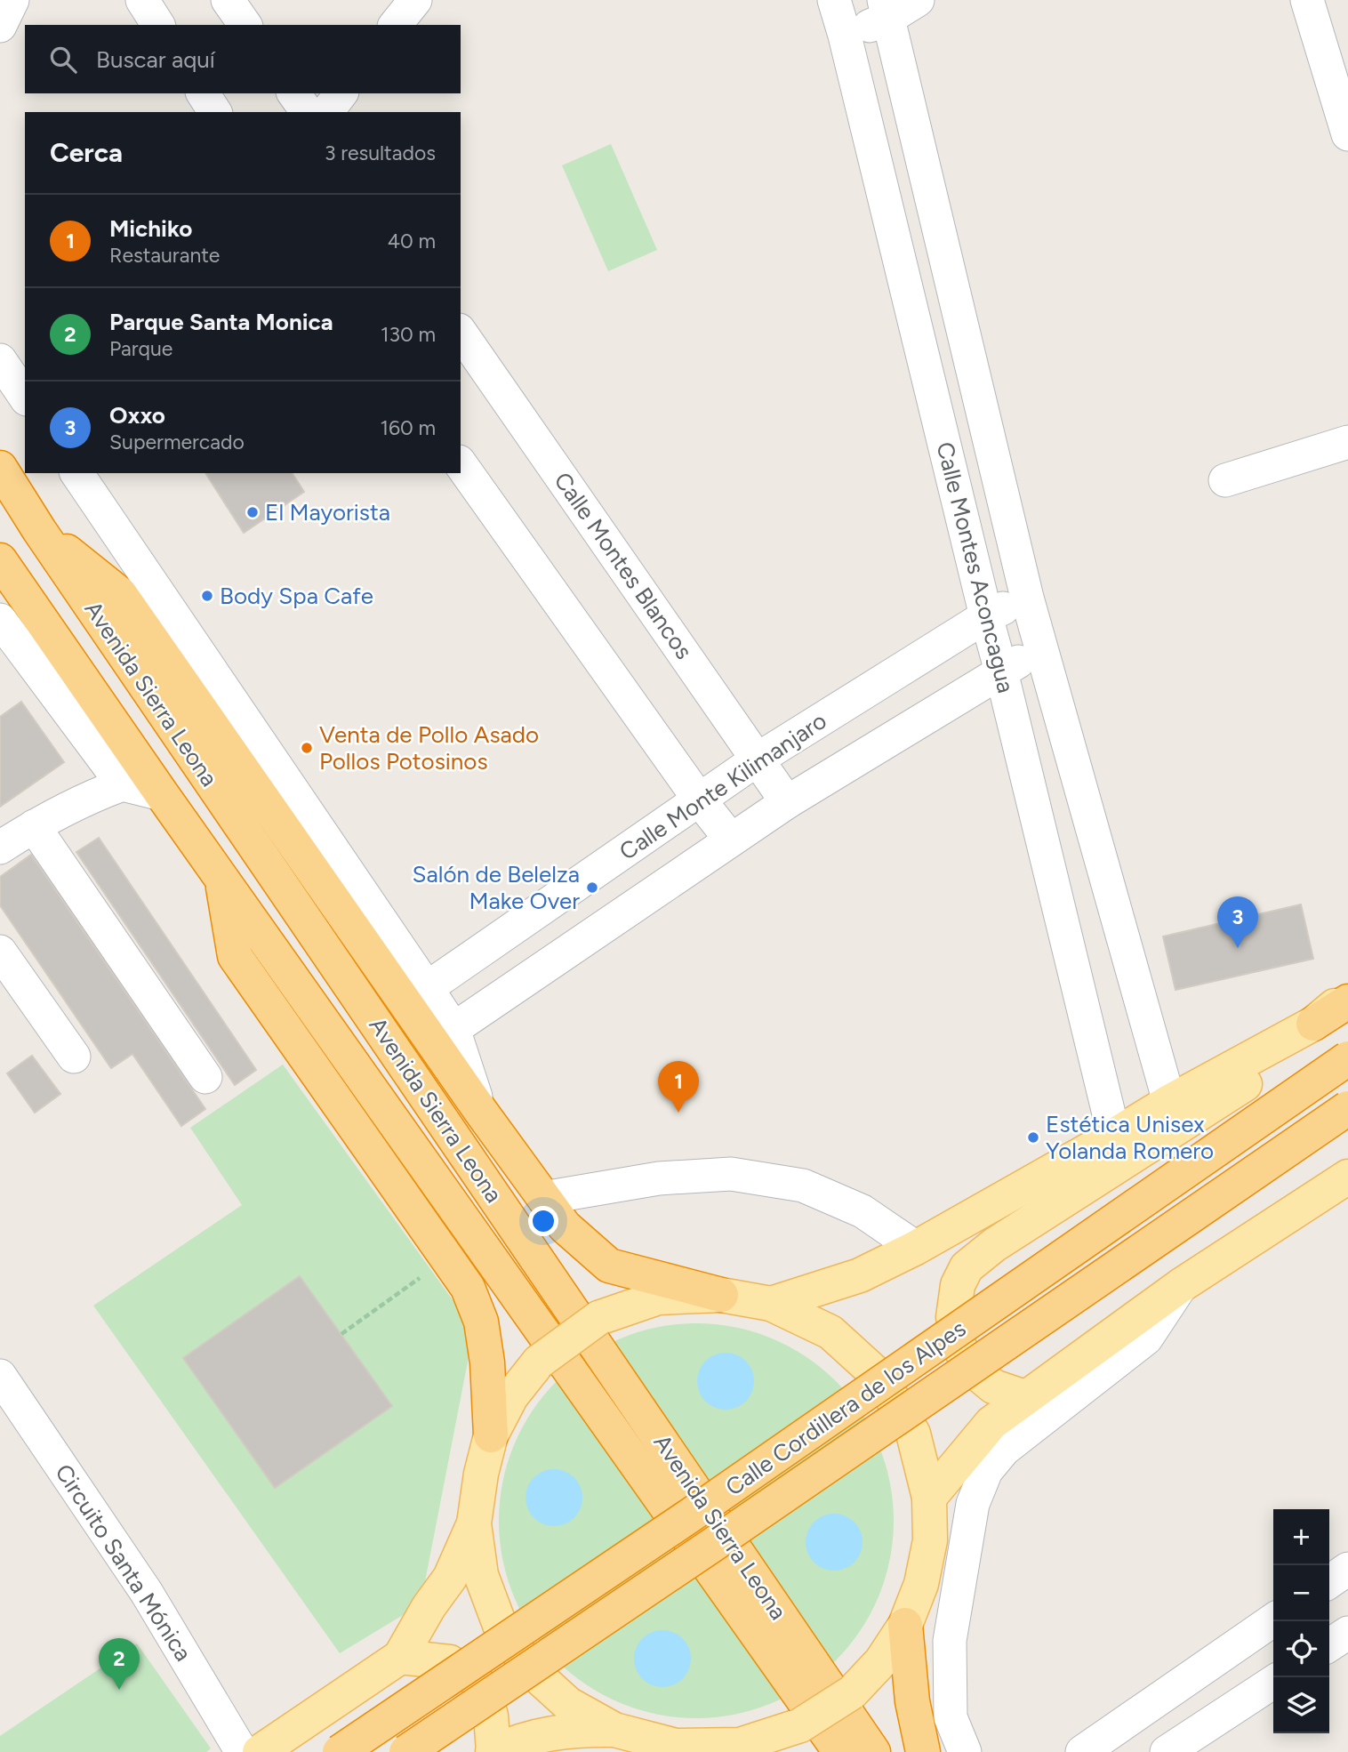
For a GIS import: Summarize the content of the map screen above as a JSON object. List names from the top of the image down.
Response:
{
  "streets": {
    "highway": ["Avenida Sierra Leona", "Calle Cordillera de los Alpes"],
    "street": [
      "Calle Montes Blancos",
      "Calle Montes Aconcagua",
      "Calle Monte Kilimanjaro",
      "Circuito Santa Mónica"
    ]
  },
  "crossings": [
    ["Calle Montes Blancos", "Calle Monte Kilimanjaro"],
    ["Calle Montes Aconcagua", "Calle Monte Kilimanjaro"],
    ["Avenida Sierra Leona", "Calle Monte Kilimanjaro"]
  ],
  "places": [
    "El Mayorista",
    "Body Spa Cafe",
    "Venta de Pollo Asado Pollos Potosinos",
    "Salón de Belelza Make Over",
    "Estética Unisex Yolanda Romero"
  ],
  "page": {
    "search": "Buscar aquí",
    "heading": ["Cerca", "3 resultados"],
    "list": [
      {
        "mark": "1",
        "name": "Michiko",
        "note": "Restaurante",
        "value": "40 m"
      },
      {
        "mark": "2",
        "name": "Parque Santa Monica",
        "note": "Parque",
        "value": "130 m"
      },
      {
        "mark": "3",
        "name": "Oxxo",
        "note": "Supermercado",
        "value": "160 m"
      }
    ],
    "pins": ["3", "1", "2"],
    "map_buttons": ["+", "−"]
  }
}
